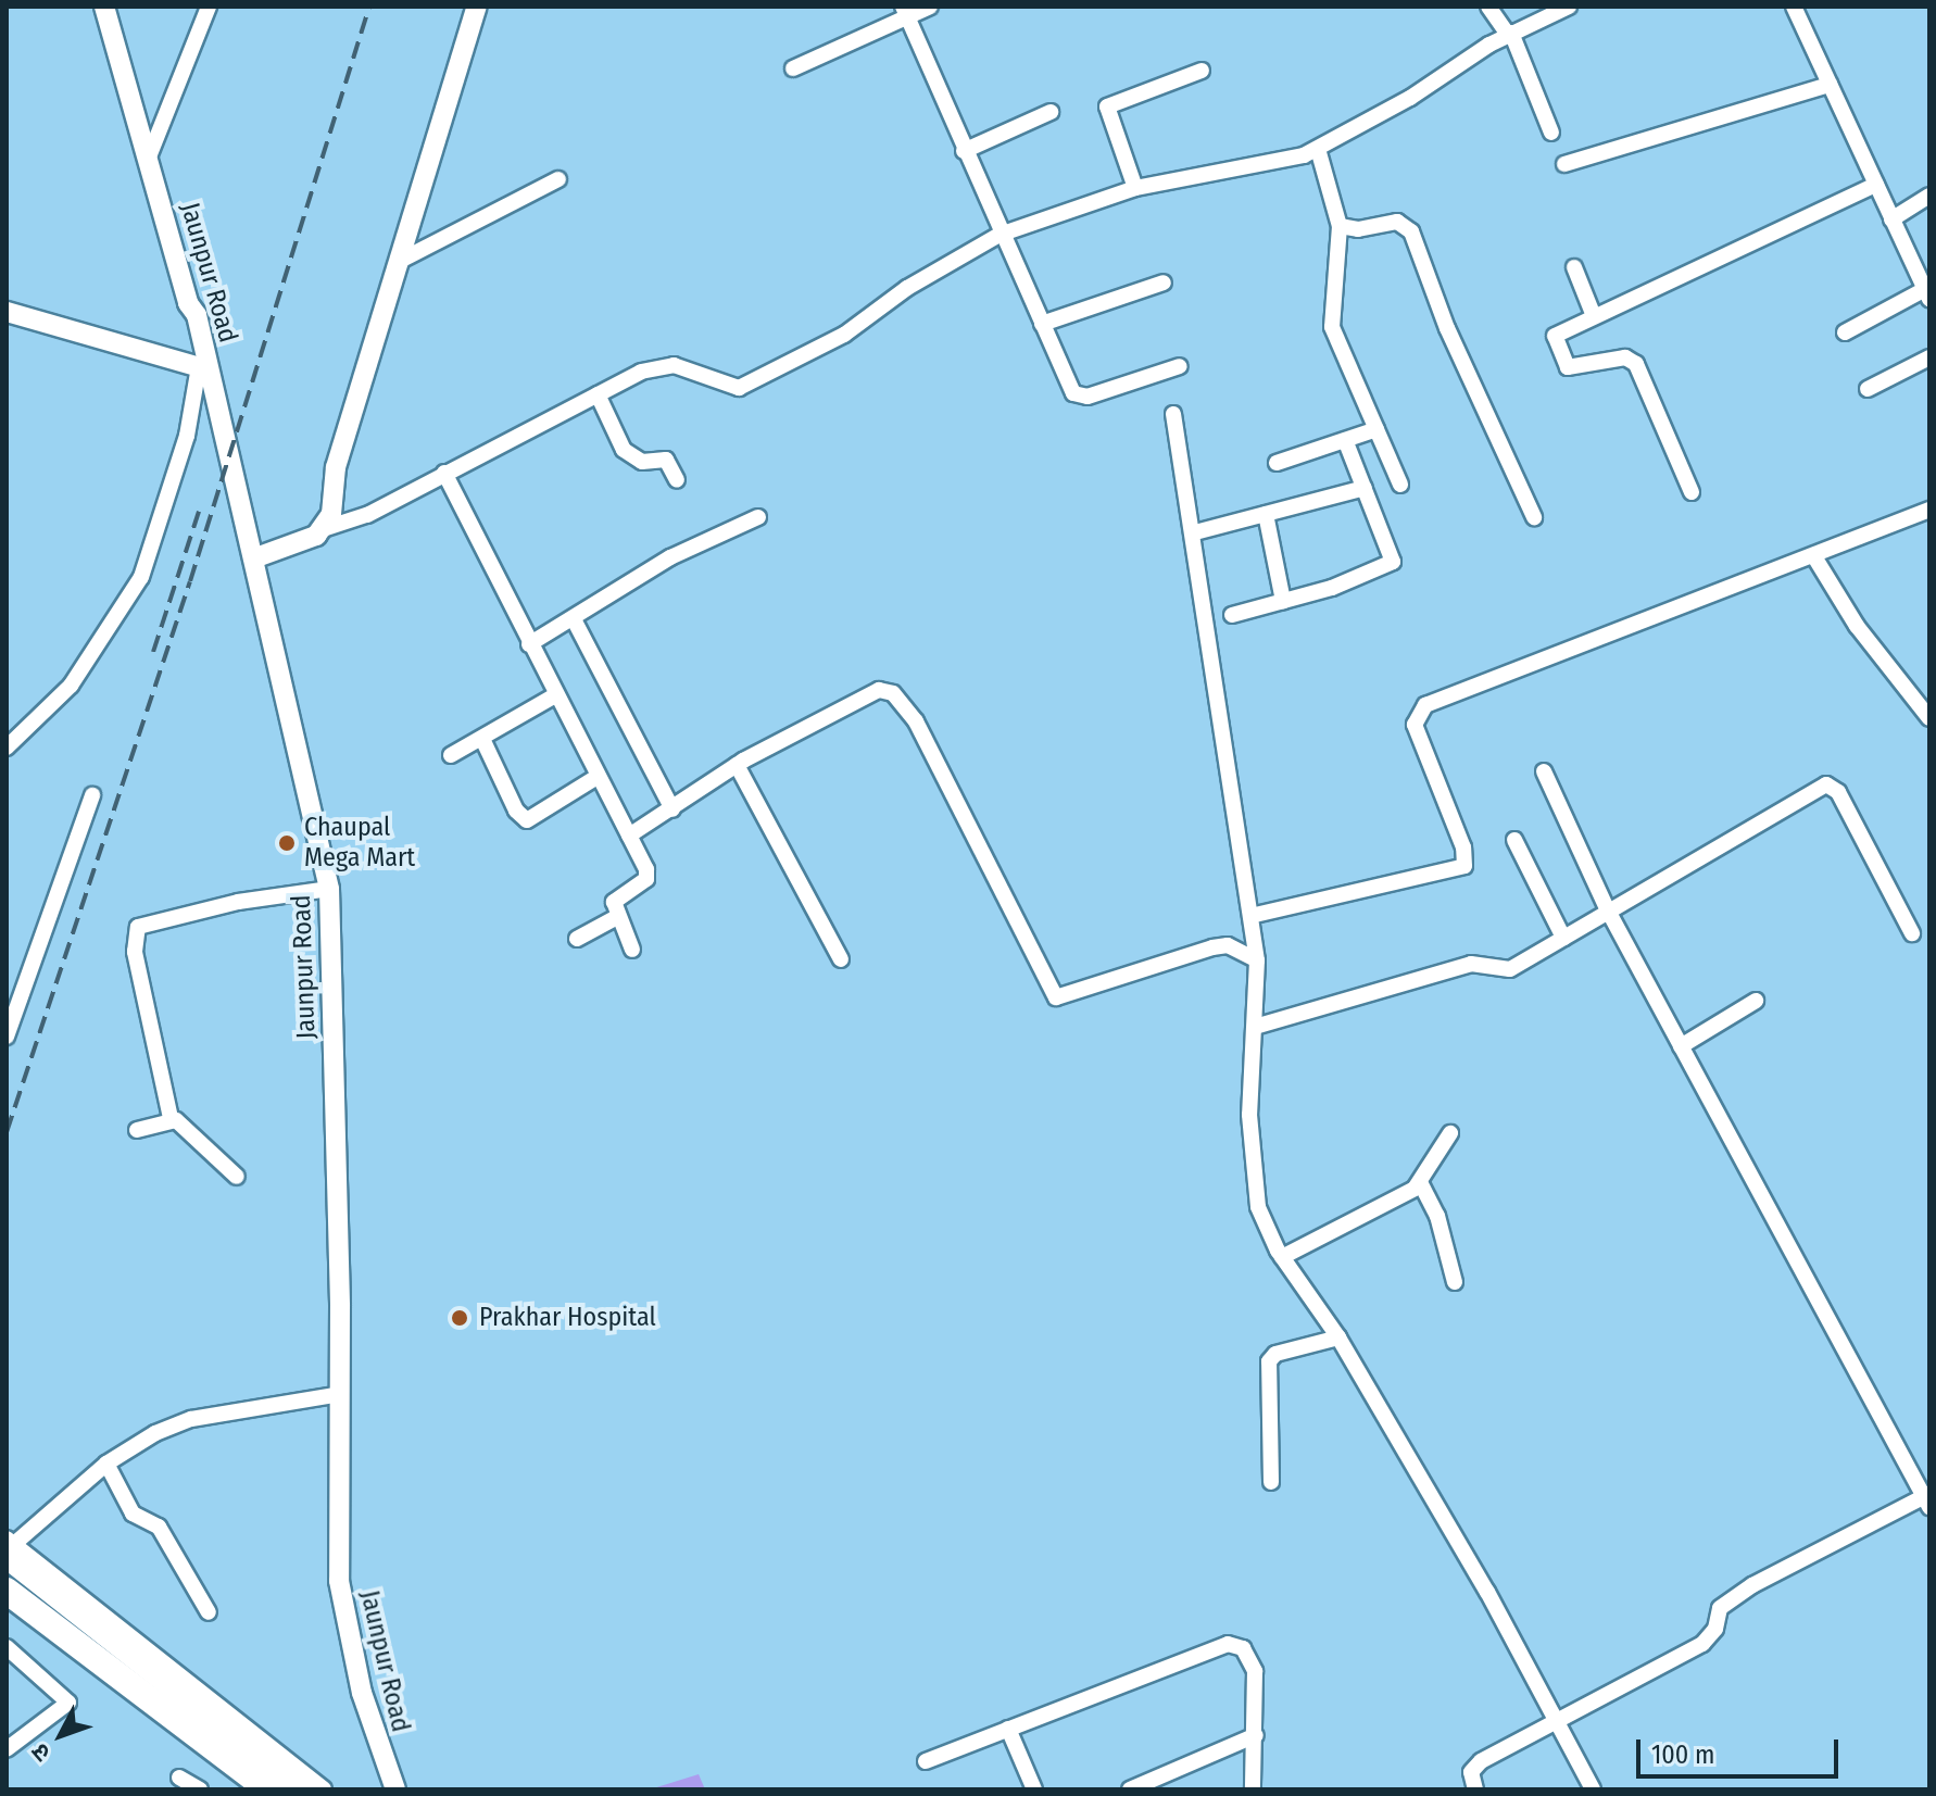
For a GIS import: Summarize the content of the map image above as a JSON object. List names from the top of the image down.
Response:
{
  "streets": {
    "street": ["Jaunpur Road"]
  },
  "places": ["Chaupal Mega Mart", "Prakhar Hospital"],
  "scale_bar": "100 m",
  "north": "bottom left"
}
